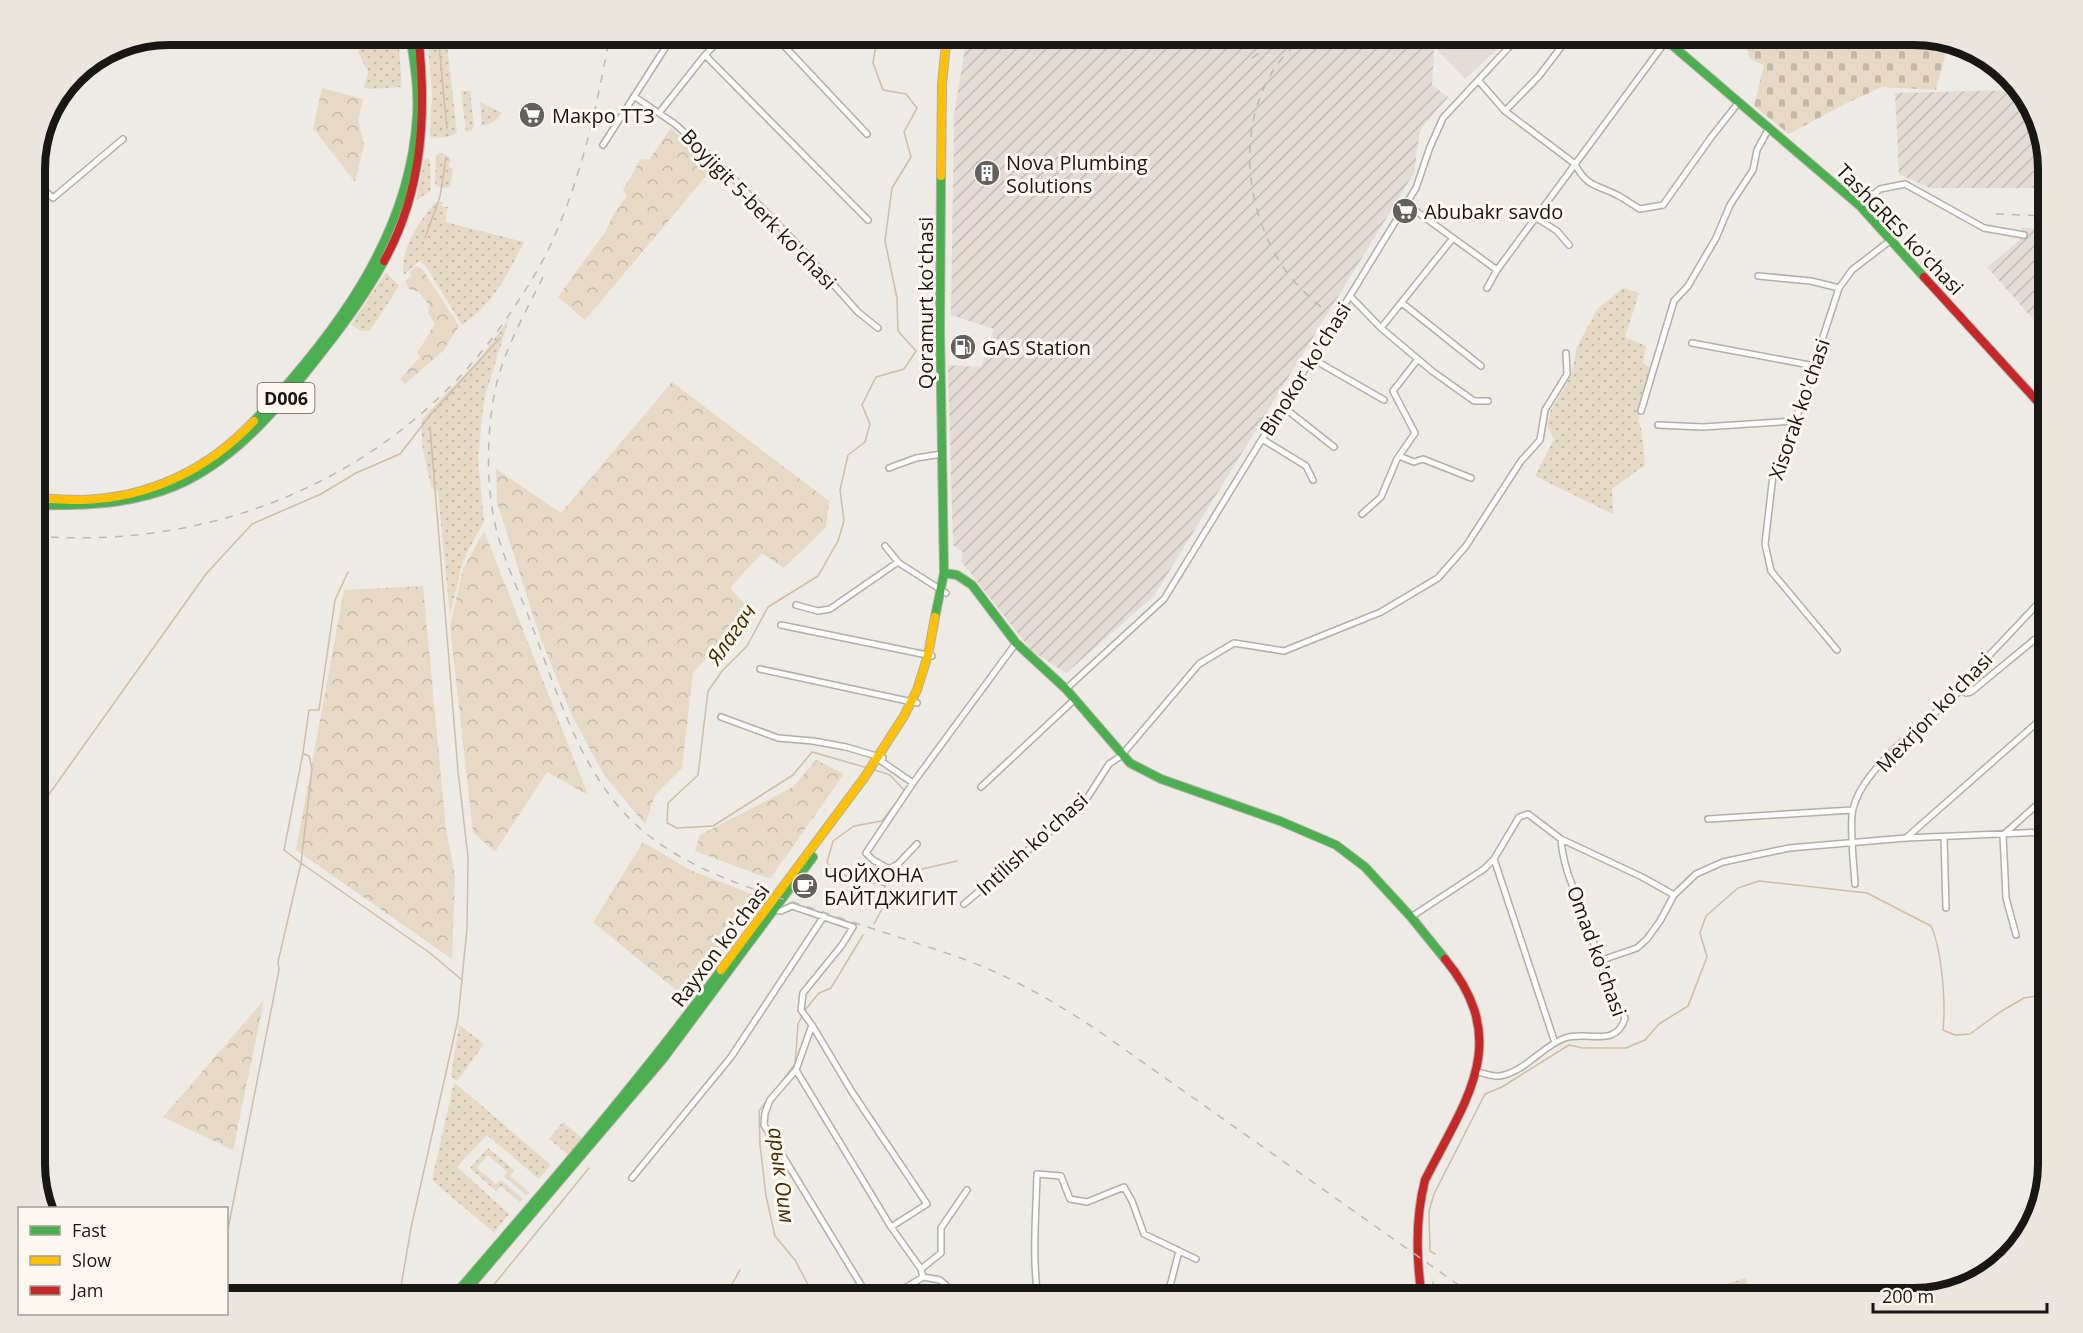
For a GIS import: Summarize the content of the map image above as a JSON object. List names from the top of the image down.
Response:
{
  "streets": {
    "main road": [
      "TashGRES ko'chasi",
      "Qoramurt koʻchasi",
      "D006",
      "Rayxon ko'chasi"
    ],
    "street": [
      "Boyjigit 5-berk ko'chasi",
      "Binokor ko'chasi",
      "Xisorak ko'chasi",
      "Mexrjon ko'chasi",
      "Intilish ko'chasi",
      "Omad ko'chasi"
    ]
  },
  "crossings": [
    ["TashGRES ko'chasi", "Xisorak ko'chasi"],
    ["Qoramurt koʻchasi", "Rayxon ko'chasi"]
  ],
  "water": ["Ялагач", "арык Оим"],
  "places": {
    "supermarket": ["Макро ТТЗ", "Abubakr savdo"],
    "building": ["Nova Plumbing Solutions"],
    "fuel station": ["GAS Station"],
    "cafe": ["ЧОЙХОНА БАЙТДЖИГИТ"]
  },
  "legend": ["Fast", "Slow", "Jam"],
  "scale_bar": "200 m"
}
